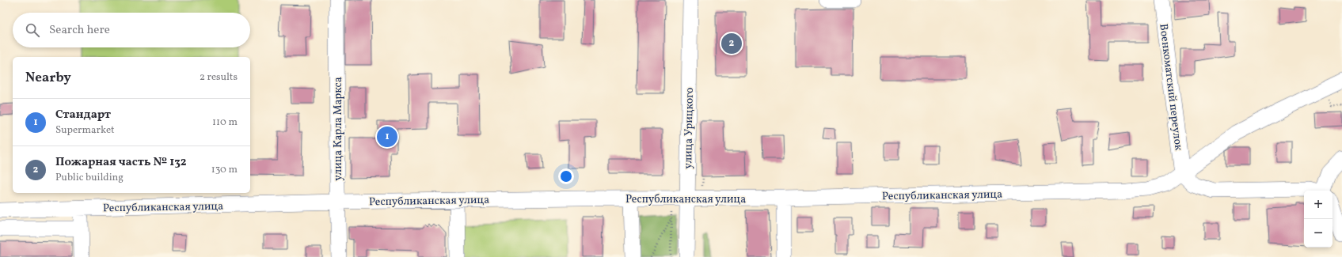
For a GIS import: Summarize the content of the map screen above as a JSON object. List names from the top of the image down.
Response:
{
  "streets": {
    "street": [
      "Военкоматский переулок",
      "улица Урицкого",
      "улица Карла Маркса",
      "Республиканская улица"
    ]
  },
  "crossings": [
    ["Военкоматский переулок", "Республиканская улица"],
    ["улица Урицкого", "Республиканская улица"],
    ["улица Карла Маркса", "Республиканская улица"]
  ],
  "page": {
    "search": "Search here",
    "pins": ["2", "1"],
    "heading": ["Nearby", "2 results"],
    "list": [
      {
        "mark": "1",
        "name": "Стандарт",
        "note": "Supermarket",
        "value": "110 m"
      },
      {
        "mark": "2",
        "name": "Пожарная часть № 132",
        "note": "Public building",
        "value": "130 m"
      }
    ],
    "map_buttons": ["+", "−"]
  }
}
